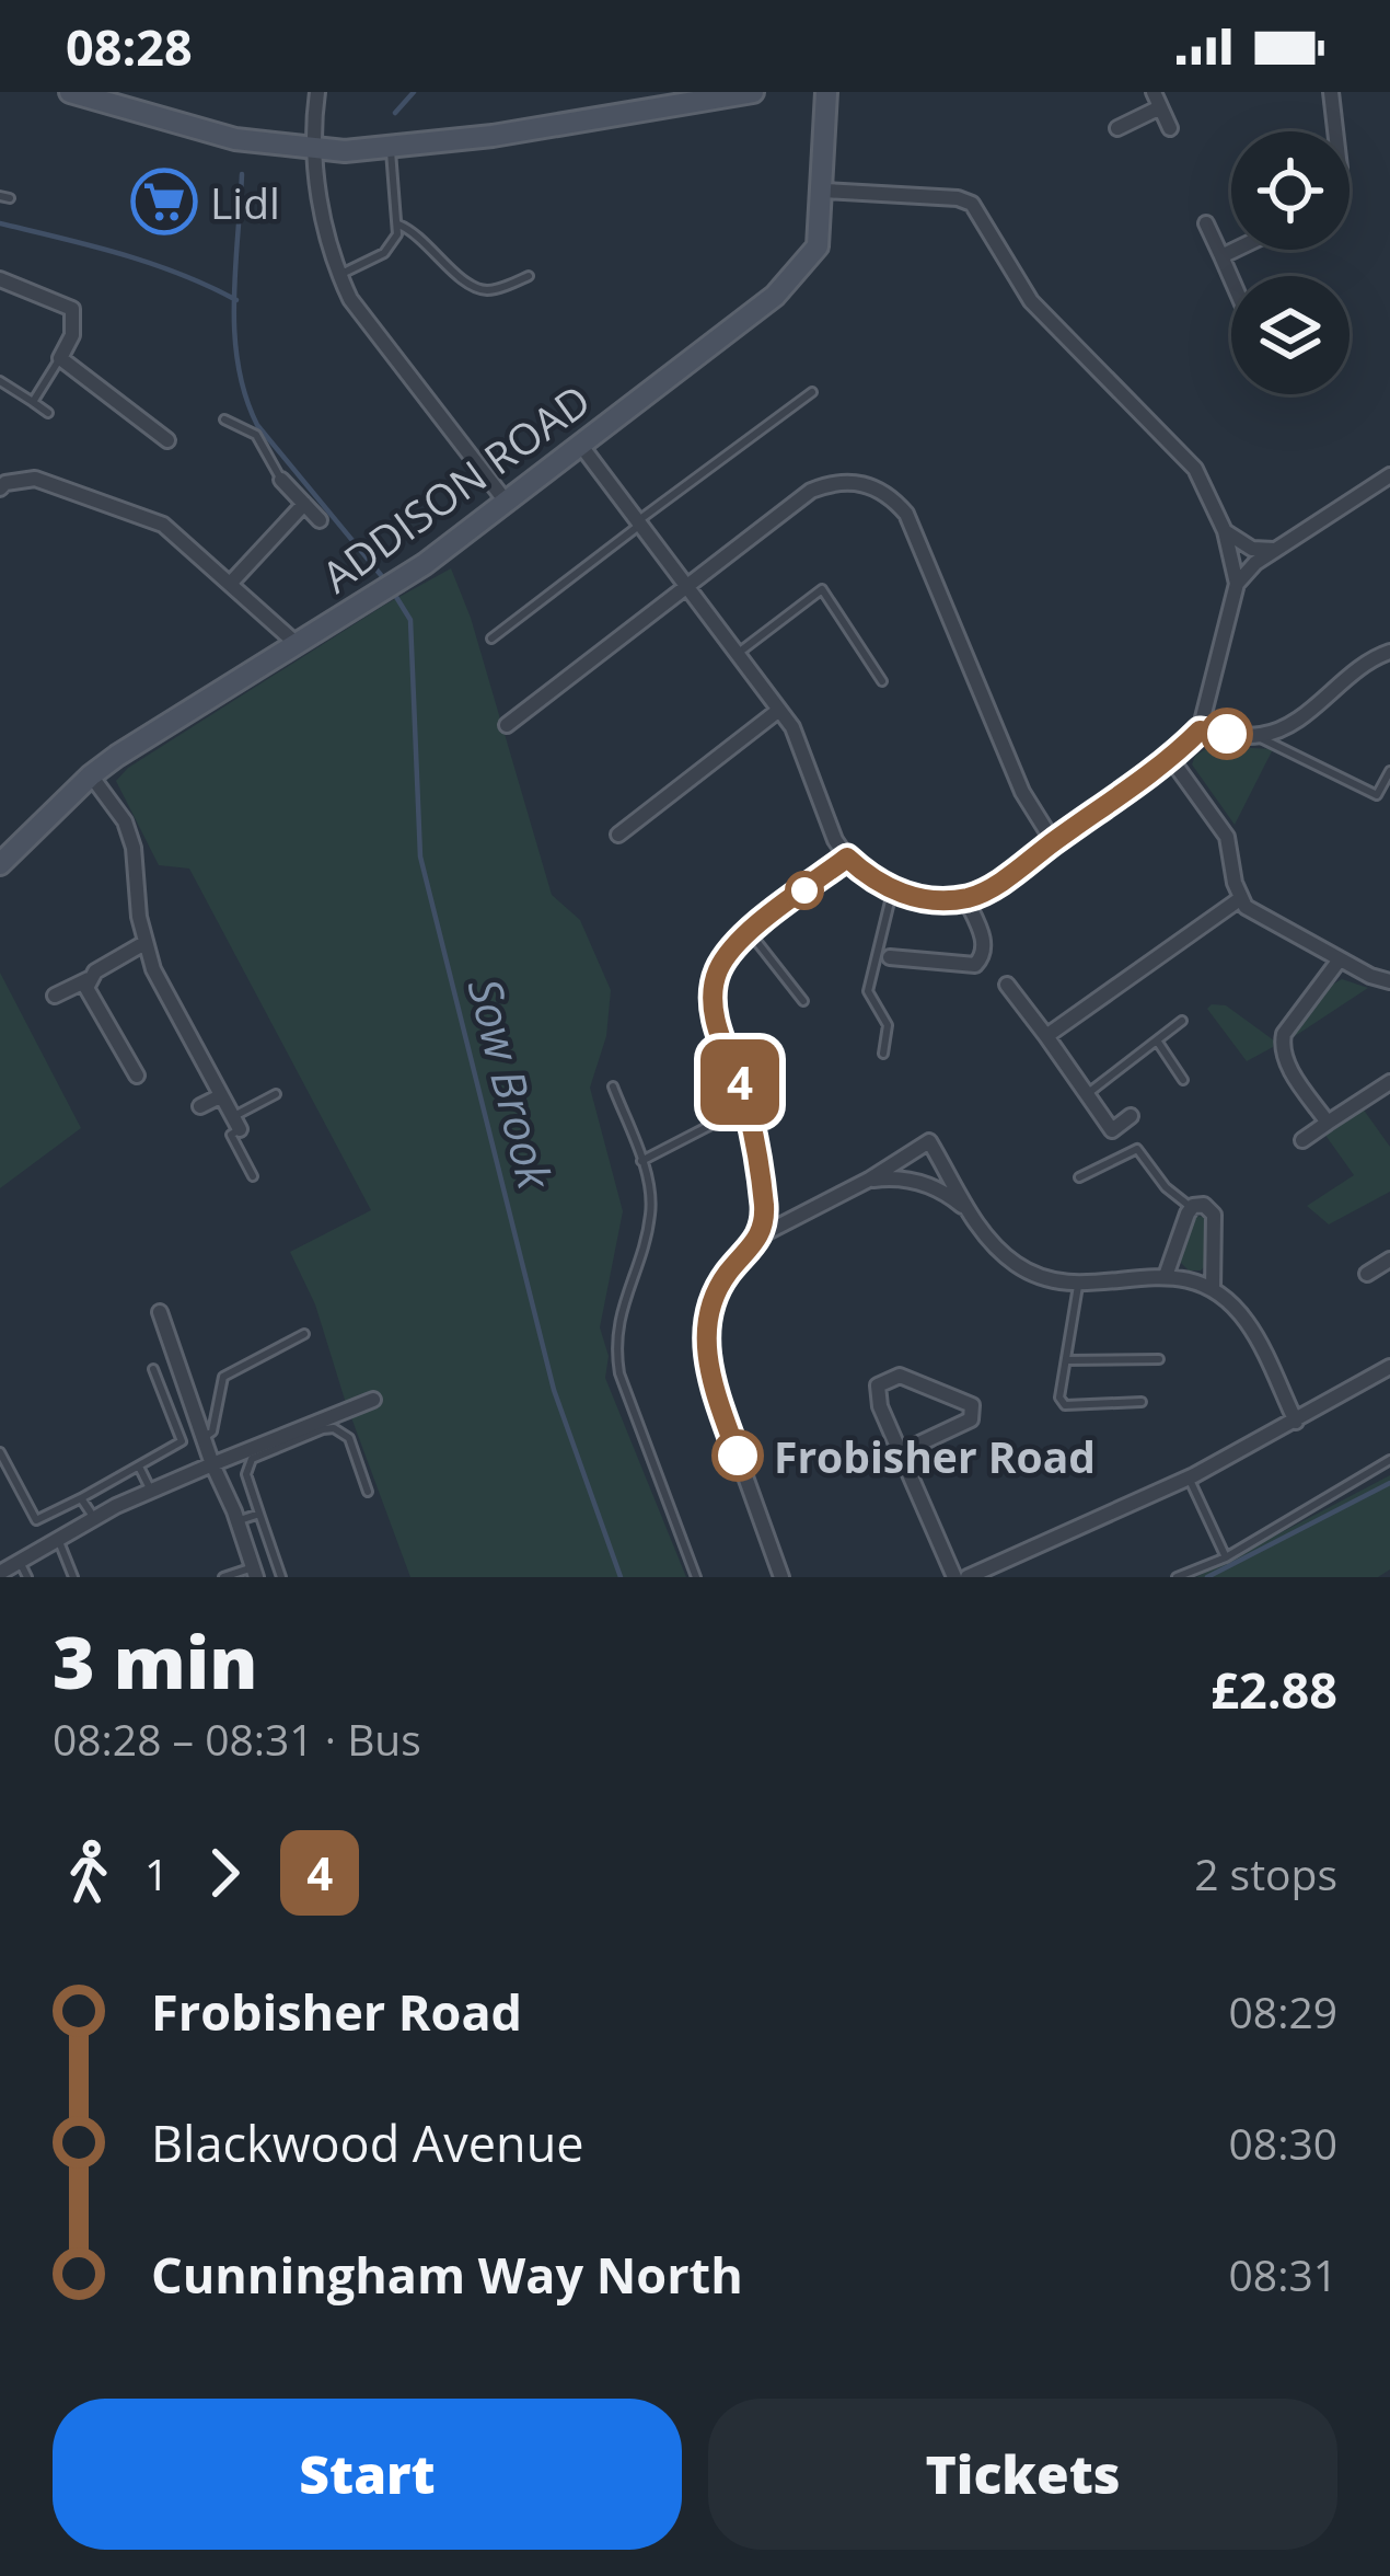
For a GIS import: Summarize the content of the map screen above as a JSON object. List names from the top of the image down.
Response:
{
  "streets": {
    "street": ["ADDISON ROAD"]
  },
  "water": ["Sow Brook"],
  "places": {
    "supermarket": ["Lidl"],
    "other": ["Frobisher Road"]
  },
  "lines": ["bus line 4"],
  "page": {
    "status": "08:28",
    "on_map": "4",
    "heading": ["3 min", "08:28 – 08:31 · Bus", "£2.88"],
    "legs": ["1", "4", "2 stops"],
    "list": [
      {
        "name": "Frobisher Road",
        "value": "08:29"
      },
      {
        "name": "Blackwood Avenue",
        "value": "08:30"
      },
      {
        "name": "Cunningham Way North",
        "value": "08:31"
      }
    ],
    "buttons": ["Start", "Tickets"]
  }
}
